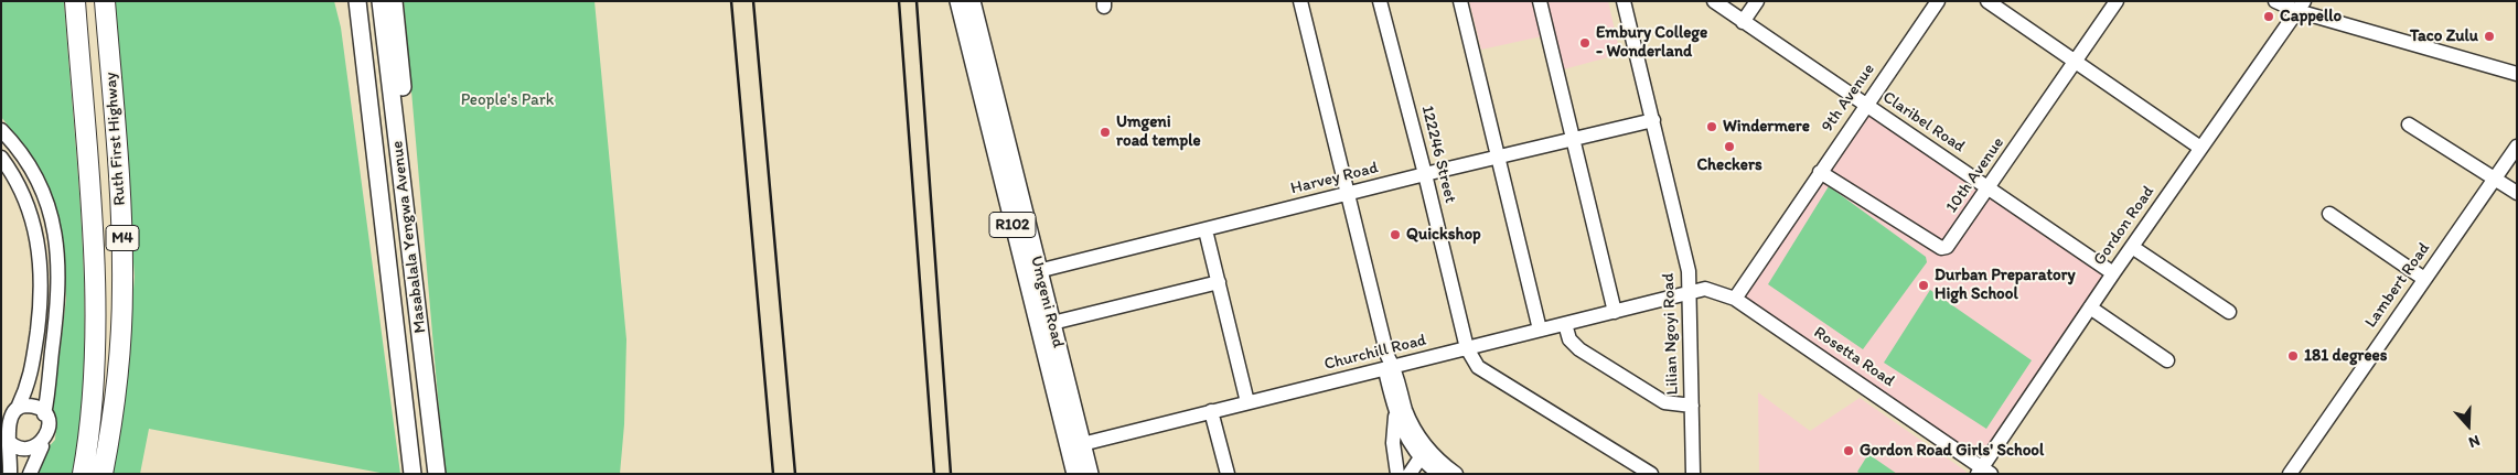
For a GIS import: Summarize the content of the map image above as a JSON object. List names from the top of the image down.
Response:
{
  "streets": {
    "highway": ["Ruth First Highway", "M4"],
    "main road": ["R102", "Masabalala Yengwa Avenue", "Umgeni Road"],
    "street": [
      "9th Avenue",
      "Claribel Road",
      "122246 Street",
      "10th Avenue",
      "Harvey Road",
      "Gordon Road",
      "Lambert Road",
      "Lilian Ngoyi Road",
      "Churchill Road",
      "Rosetta Road"
    ]
  },
  "crossings": [
    ["9th Avenue", "Claribel Road"],
    ["9th Avenue", "10th Avenue"],
    ["9th Avenue", "Rosetta Road"],
    ["Claribel Road", "10th Avenue"],
    ["Claribel Road", "Gordon Road"],
    ["122246 Street", "Harvey Road"],
    ["122246 Street", "Churchill Road"],
    ["Harvey Road", "Umgeni Road"],
    ["Harvey Road", "Lilian Ngoyi Road"],
    ["Gordon Road", "Rosetta Road"],
    ["Umgeni Road", "Churchill Road"],
    ["Lilian Ngoyi Road", "Churchill Road"],
    ["Lilian Ngoyi Road", "Rosetta Road"],
    ["Churchill Road", "Rosetta Road"]
  ],
  "parks": ["People's Park"],
  "places": [
    "Cappello",
    "Taco Zulu",
    "Embury College - Wonderland",
    "Windermere",
    "Umgeni road temple",
    "Checkers",
    "Quickshop",
    "Durban Preparatory High School",
    "181 degrees",
    "Gordon Road Girls' School"
  ],
  "north": "bottom"
}
